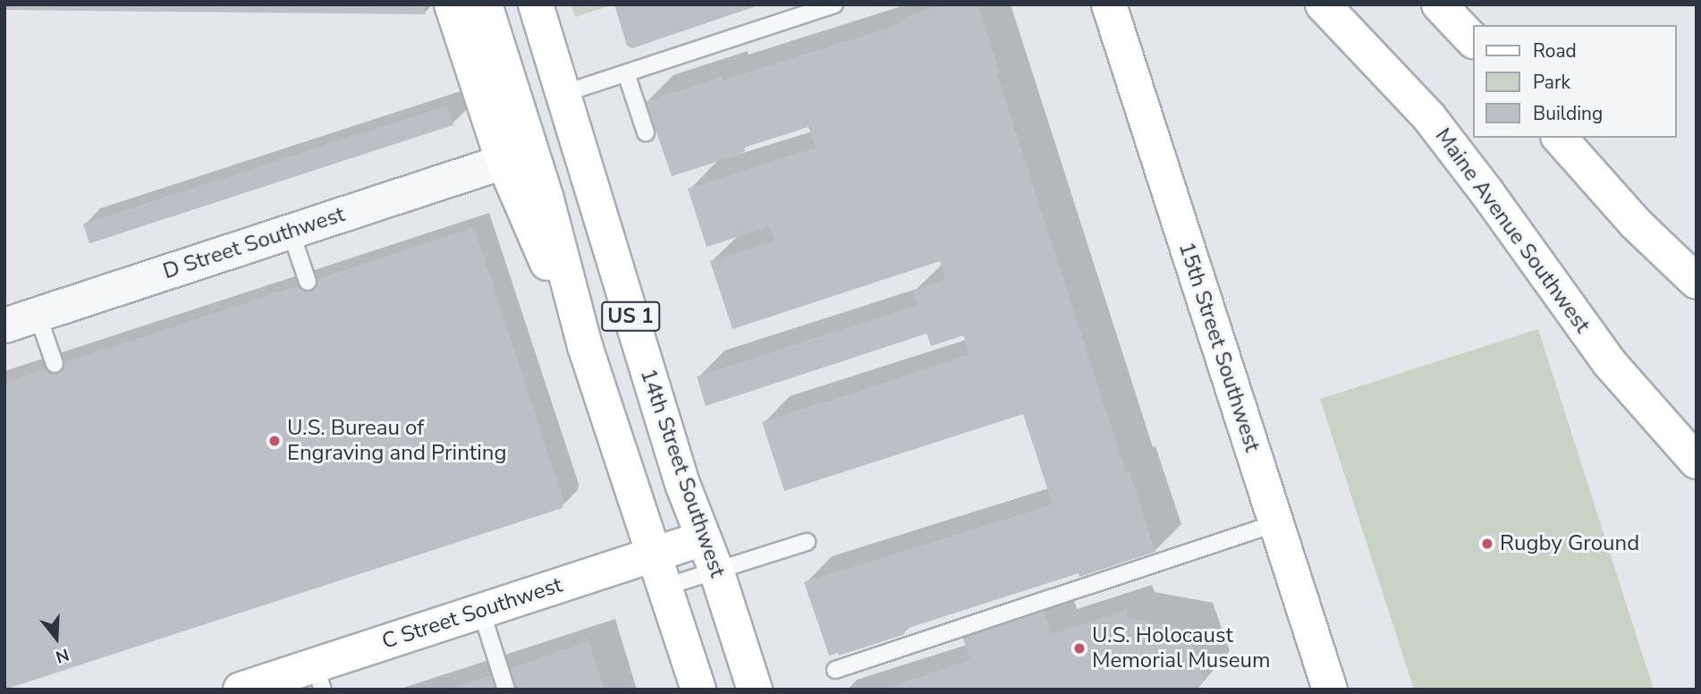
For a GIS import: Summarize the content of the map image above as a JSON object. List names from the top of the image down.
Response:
{
  "streets": {
    "main road": [
      "Maine Avenue Southwest",
      "US 1",
      "15th Street Southwest",
      "14th Street Southwest",
      "C Street Southwest"
    ],
    "street": ["D Street Southwest"]
  },
  "crossings": [
    ["US 1", "C Street Southwest"],
    ["14th Street Southwest", "C Street Southwest"]
  ],
  "places": ["U.S. Bureau of Engraving and Printing", "Rugby Ground", "U.S. Holocaust Memorial Museum"],
  "legend": ["Road", "Park", "Building"],
  "north": "bottom"
}
